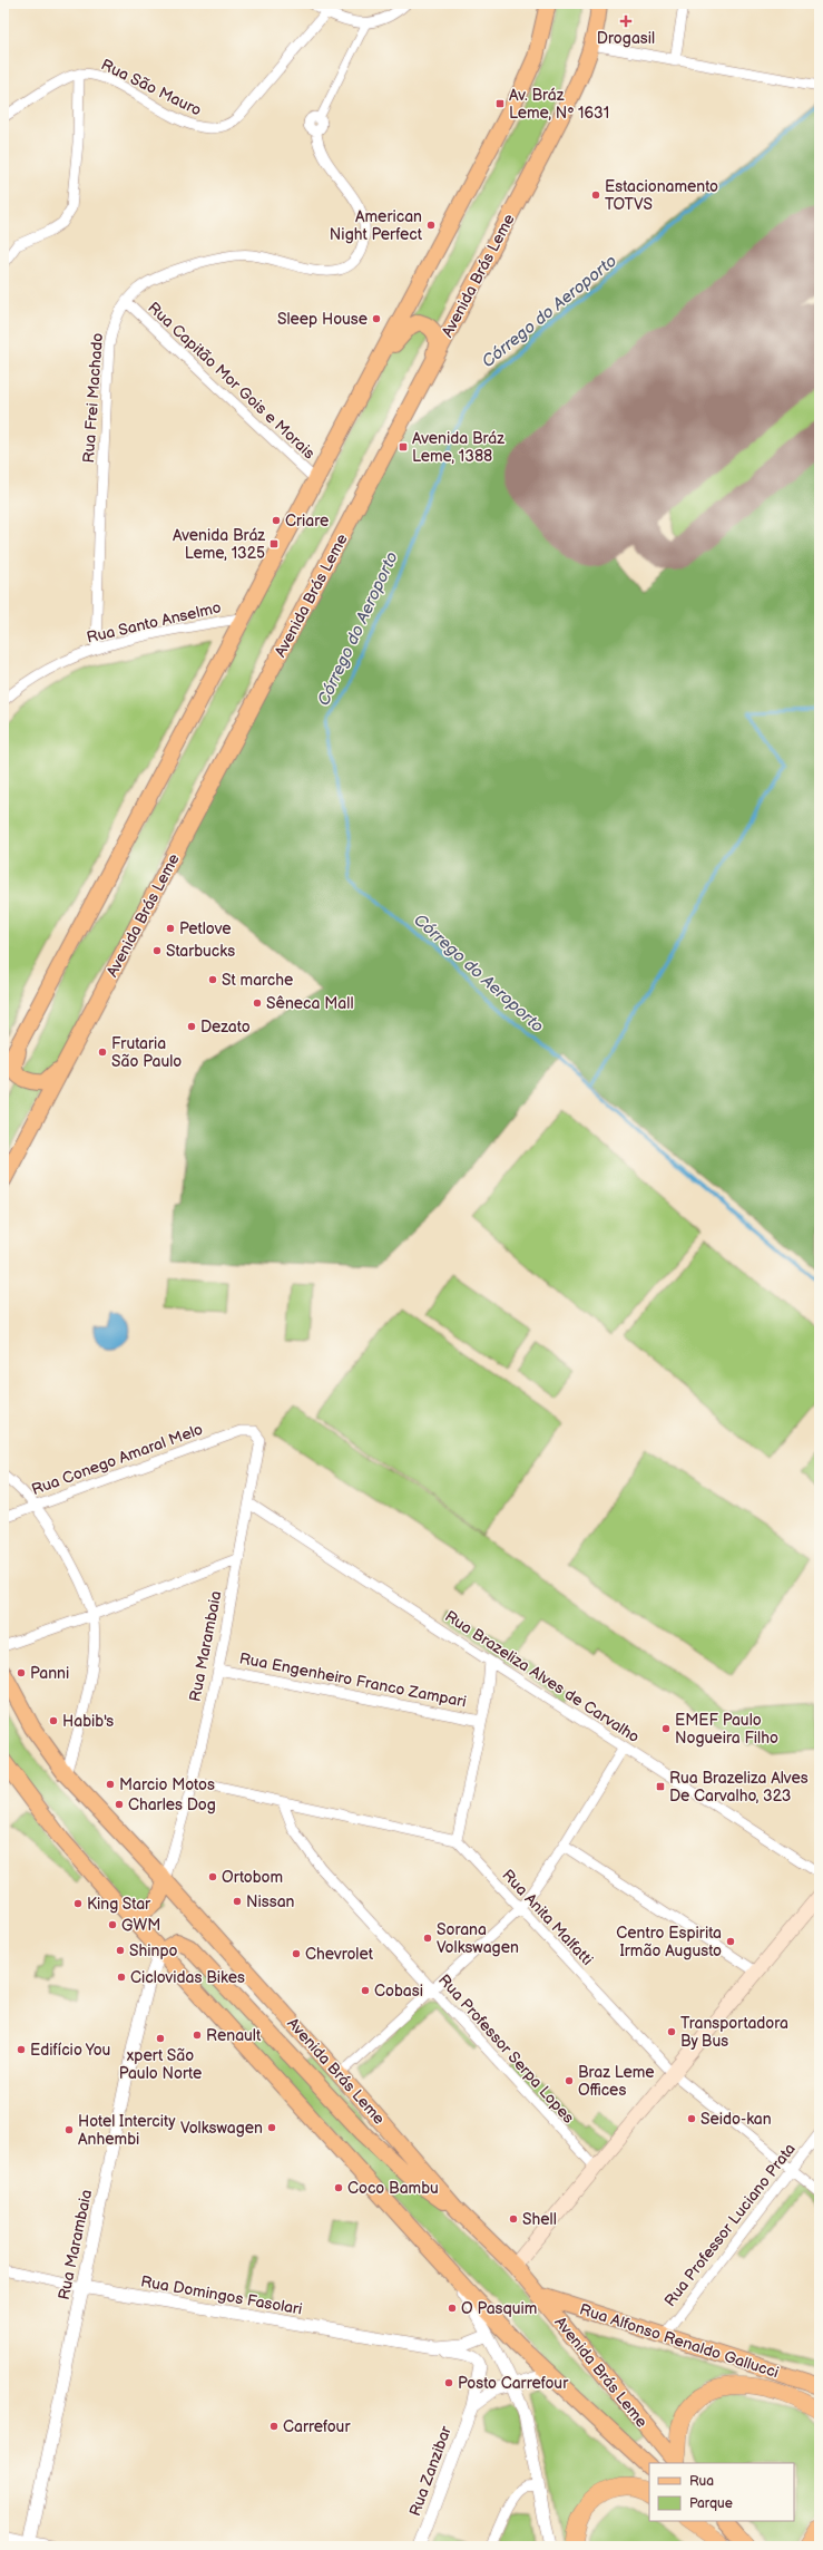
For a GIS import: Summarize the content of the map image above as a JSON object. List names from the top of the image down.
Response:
{
  "streets": {
    "main road": ["Avenida Brás Leme", "Rua Alfonso Renaldo Gallucci"],
    "street": [
      "Rua São Mauro",
      "Rua Capitão Mor Gois e Morais",
      "Rua Frei Machado",
      "Rua Santo Anselmo",
      "Rua Conego Amaral Melo",
      "Rua Marambaia",
      "Rua Brazeliza Alves de Carvalho",
      "Rua Engenheiro Franco Zampari",
      "Rua Anita Malfatti",
      "Rua Professor Serpa Lopes",
      "Rua Professor Luciano Prata",
      "Rua Domingos Fasolari",
      "Rua Zanzibar"
    ]
  },
  "crossings": [
    ["Avenida Brás Leme", "Rua Marambaia"],
    ["Avenida Brás Leme", "Rua Alfonso Renaldo Gallucci"],
    ["Rua Capitão Mor Gois e Morais", "Rua Frei Machado"],
    ["Rua Frei Machado", "Rua Santo Anselmo"],
    ["Rua Conego Amaral Melo", "Rua Marambaia"],
    ["Rua Marambaia", "Rua Brazeliza Alves de Carvalho"],
    ["Rua Marambaia", "Rua Engenheiro Franco Zampari"],
    ["Rua Marambaia", "Rua Domingos Fasolari"],
    ["Rua Anita Malfatti", "Rua Professor Luciano Prata"],
    ["Rua Professor Luciano Prata", "Rua Alfonso Renaldo Gallucci"],
    ["Rua Domingos Fasolari", "Rua Zanzibar"]
  ],
  "water": ["Córrego do Aeroporto"],
  "places": {
    "health": ["Drogasil"],
    "transit": [
      "Av. Bráz Leme, Nº 1631",
      "Avenida Bráz Leme, 1388",
      "Avenida Bráz Leme, 1325",
      "Rua Brazeliza Alves De Carvalho, 323"
    ],
    "other": [
      "Estacionamento TOTVS",
      "American Night Perfect",
      "Sleep House",
      "Criare",
      "Petlove",
      "Starbucks",
      "St marche",
      "Sêneca Mall",
      "Dezato",
      "Frutaria São Paulo",
      "Panni",
      "Habib's",
      "EMEF Paulo Nogueira Filho",
      "Marcio Motos",
      "Charles Dog",
      "Ortobom",
      "Nissan",
      "King Star",
      "GWM",
      "Sorana Volkswagen",
      "Centro Espirita Irmão Augusto",
      "Shinpo",
      "Chevrolet",
      "Ciclovidas Bikes",
      "Cobasi",
      "Transportadora By Bus",
      "Renault",
      "xpert São Paulo Norte",
      "Edifício You",
      "Braz Leme Offices",
      "Seido-kan",
      "Volkswagen",
      "Hotel Intercity Anhembi",
      "Coco Bambu",
      "Shell",
      "O Pasquim",
      "Posto Carrefour",
      "Carrefour"
    ]
  },
  "legend": ["Rua", "Parque"]
}
